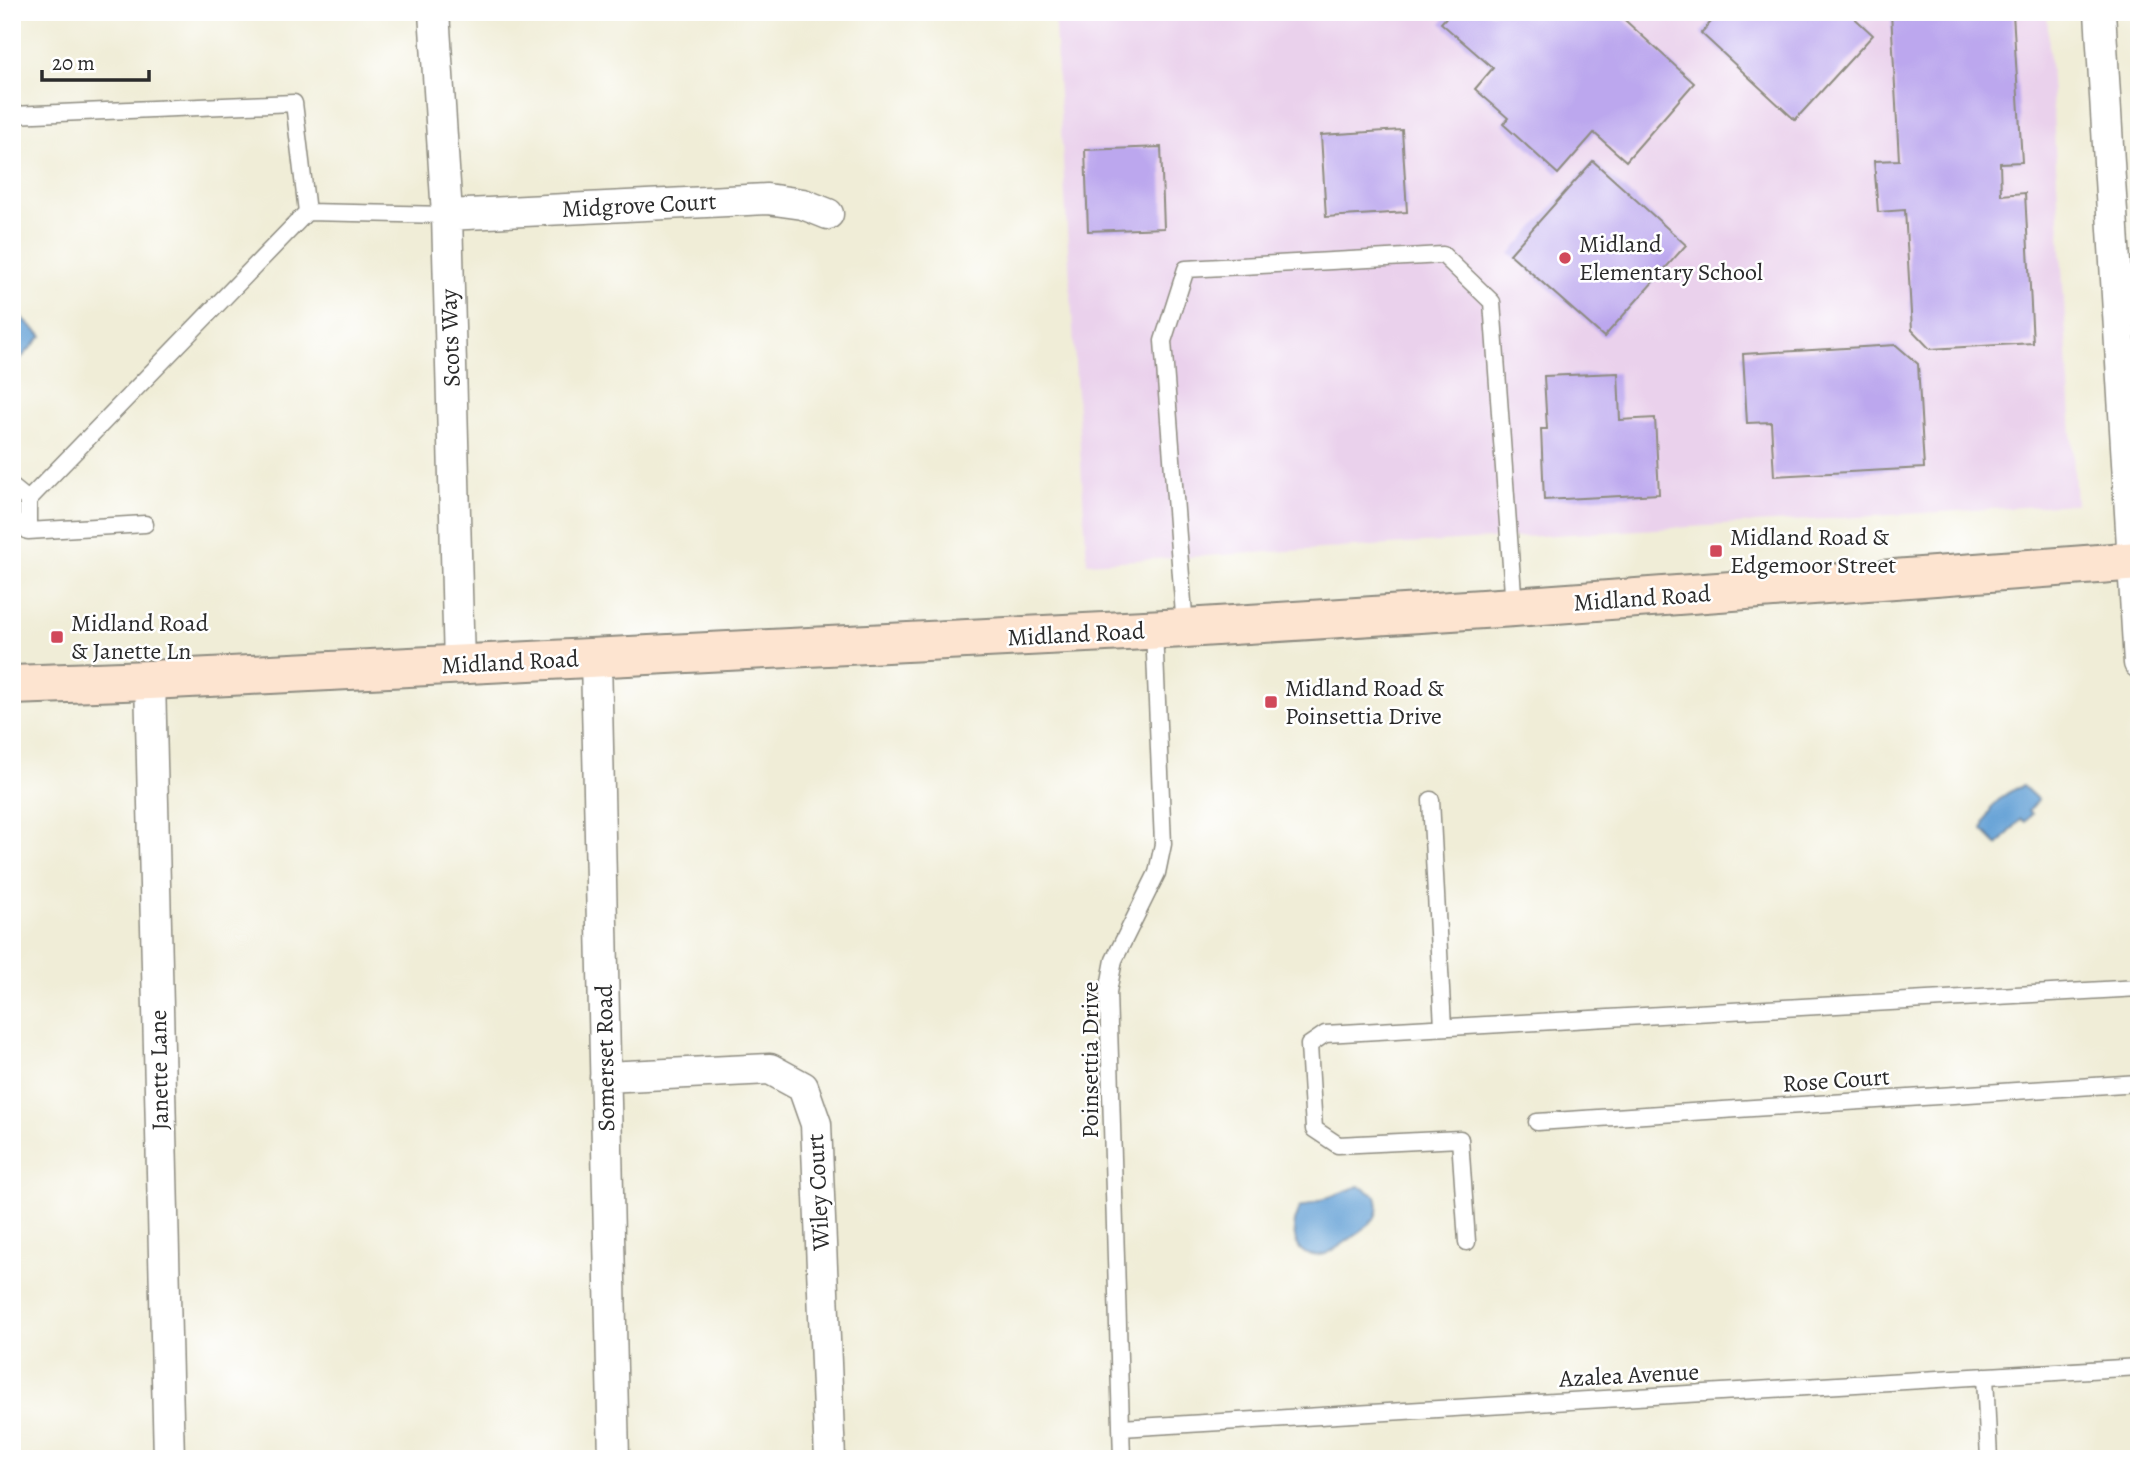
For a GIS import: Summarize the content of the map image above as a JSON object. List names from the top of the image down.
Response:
{
  "streets": {
    "main road": ["Midland Road"],
    "street": [
      "Midgrove Court",
      "Scots Way",
      "Somerset Road",
      "Janette Lane",
      "Wiley Court"
    ],
    "lane": ["Poinsettia Drive", "Rose Court", "Azalea Avenue"]
  },
  "crossings": [
    ["Midgrove Court", "Scots Way"],
    ["Scots Way", "Midland Road"],
    ["Midland Road", "Somerset Road"],
    ["Midland Road", "Poinsettia Drive"],
    ["Midland Road", "Janette Lane"],
    ["Somerset Road", "Wiley Court"],
    ["Poinsettia Drive", "Azalea Avenue"]
  ],
  "places": {
    "other": ["Midland Elementary School"],
    "transit": ["Midland Road & Edgemoor Street", "Midland Road & Janette Ln", "Midland Road & Poinsettia Drive"]
  },
  "scale_bar": "20 m"
}
